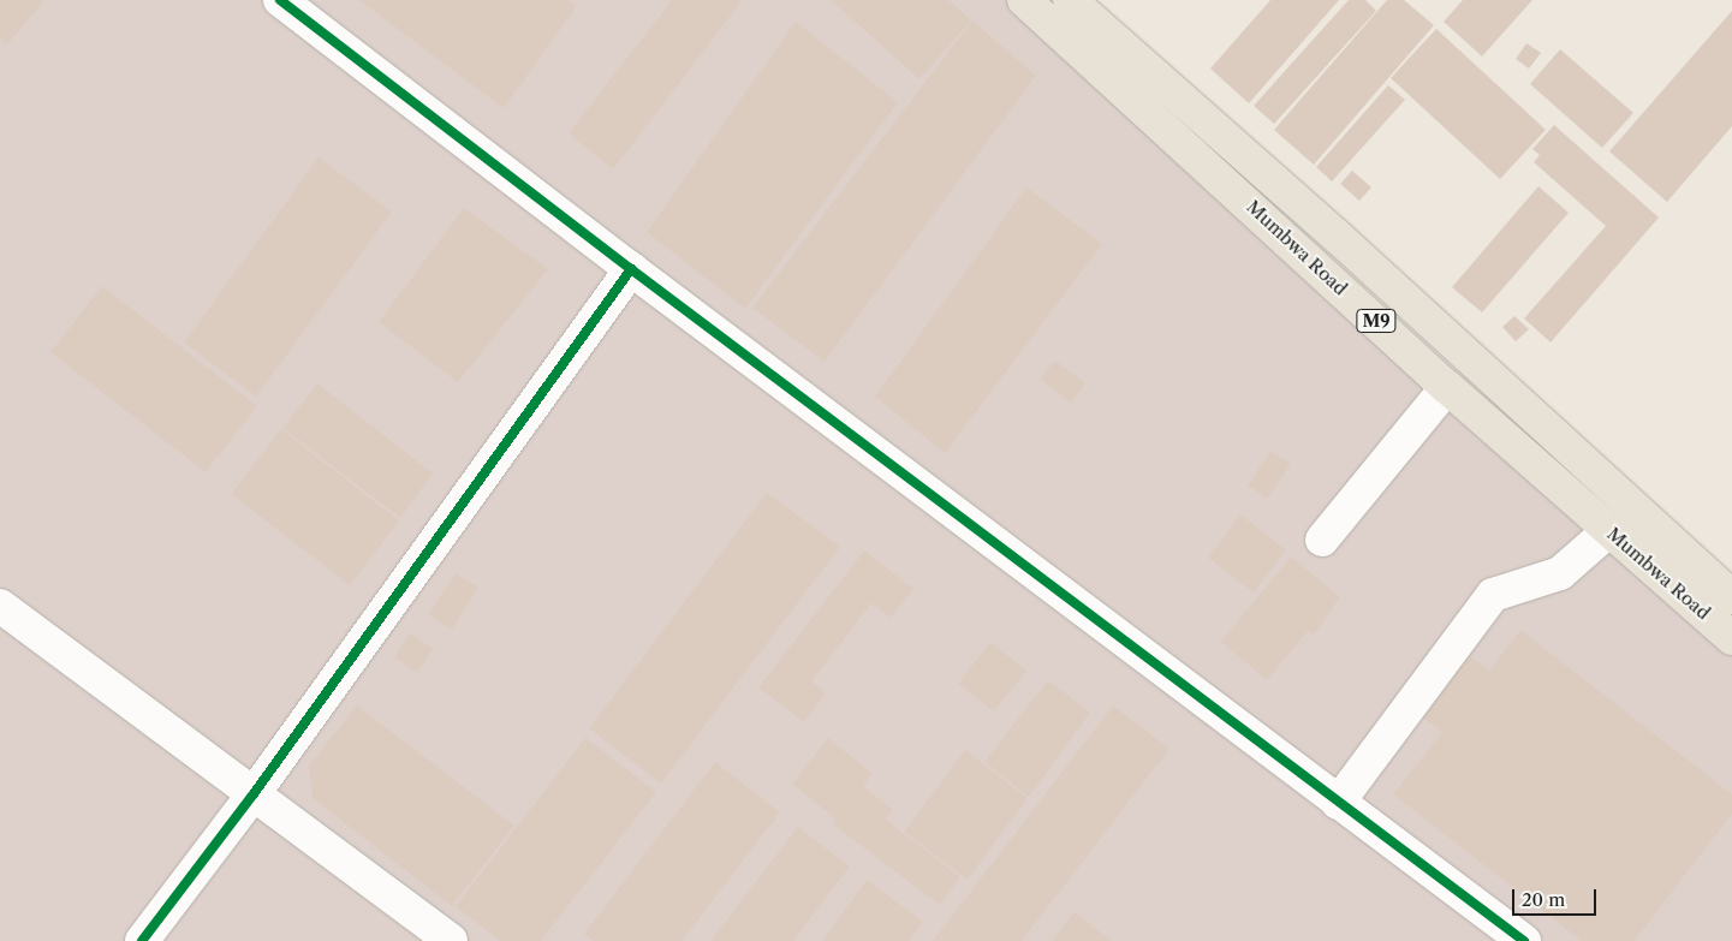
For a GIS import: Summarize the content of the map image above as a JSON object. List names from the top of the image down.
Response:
{
  "streets": {
    "main road": ["Mumbwa Road", "M9"]
  },
  "scale_bar": "20 m"
}
